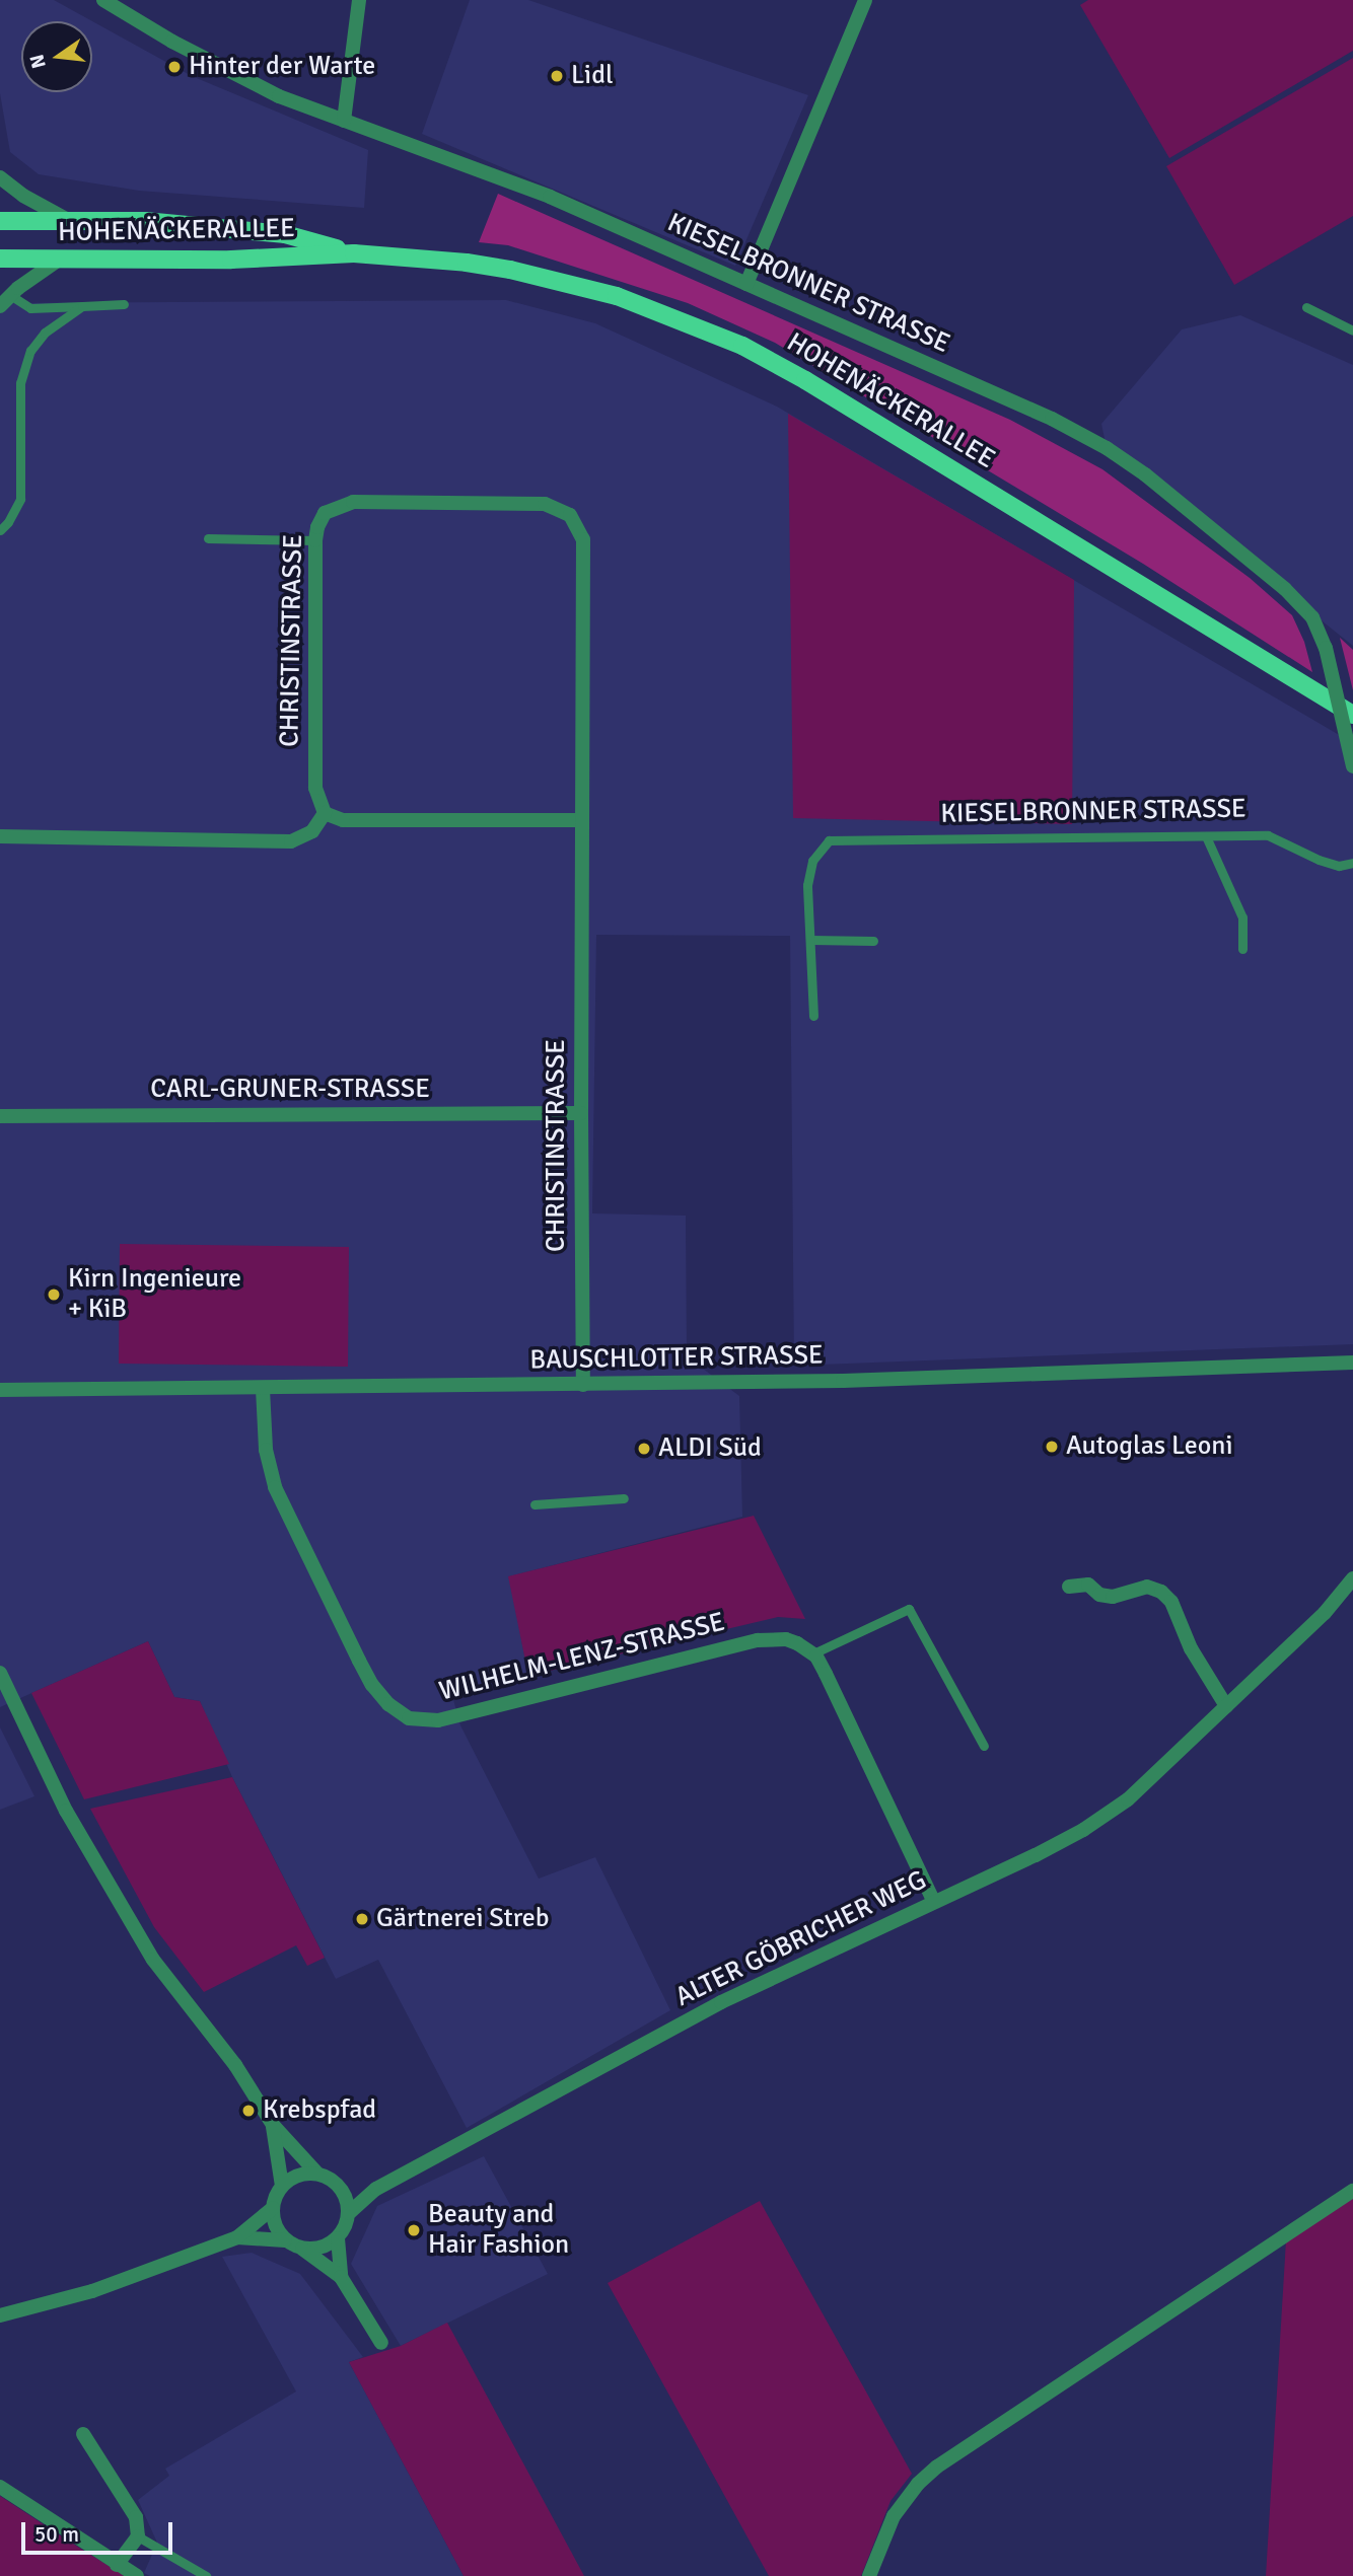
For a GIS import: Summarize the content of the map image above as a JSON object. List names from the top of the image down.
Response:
{
  "streets": {
    "main road": ["HOHENÄCKERALLEE"],
    "street": [
      "KIESELBRONNER STRASSE",
      "CHRISTINSTRASSE",
      "CARL-GRUNER-STRASSE",
      "BAUSCHLOTTER STRASSE",
      "WILHELM-LENZ-STRASSE",
      "ALTER GÖBRICHER WEG"
    ]
  },
  "crossings": [
    ["CHRISTINSTRASSE", "CARL-GRUNER-STRASSE"],
    ["CHRISTINSTRASSE", "BAUSCHLOTTER STRASSE"],
    ["BAUSCHLOTTER STRASSE", "WILHELM-LENZ-STRASSE"]
  ],
  "places": [
    "Hinter der Warte",
    "Lidl",
    "Kirn Ingenieure + KiB",
    "Autoglas Leoni",
    "ALDI Süd",
    "Gärtnerei Streb",
    "Krebspfad",
    "Beauty and Hair Fashion"
  ],
  "scale_bar": "50 m",
  "north": "left"
}
